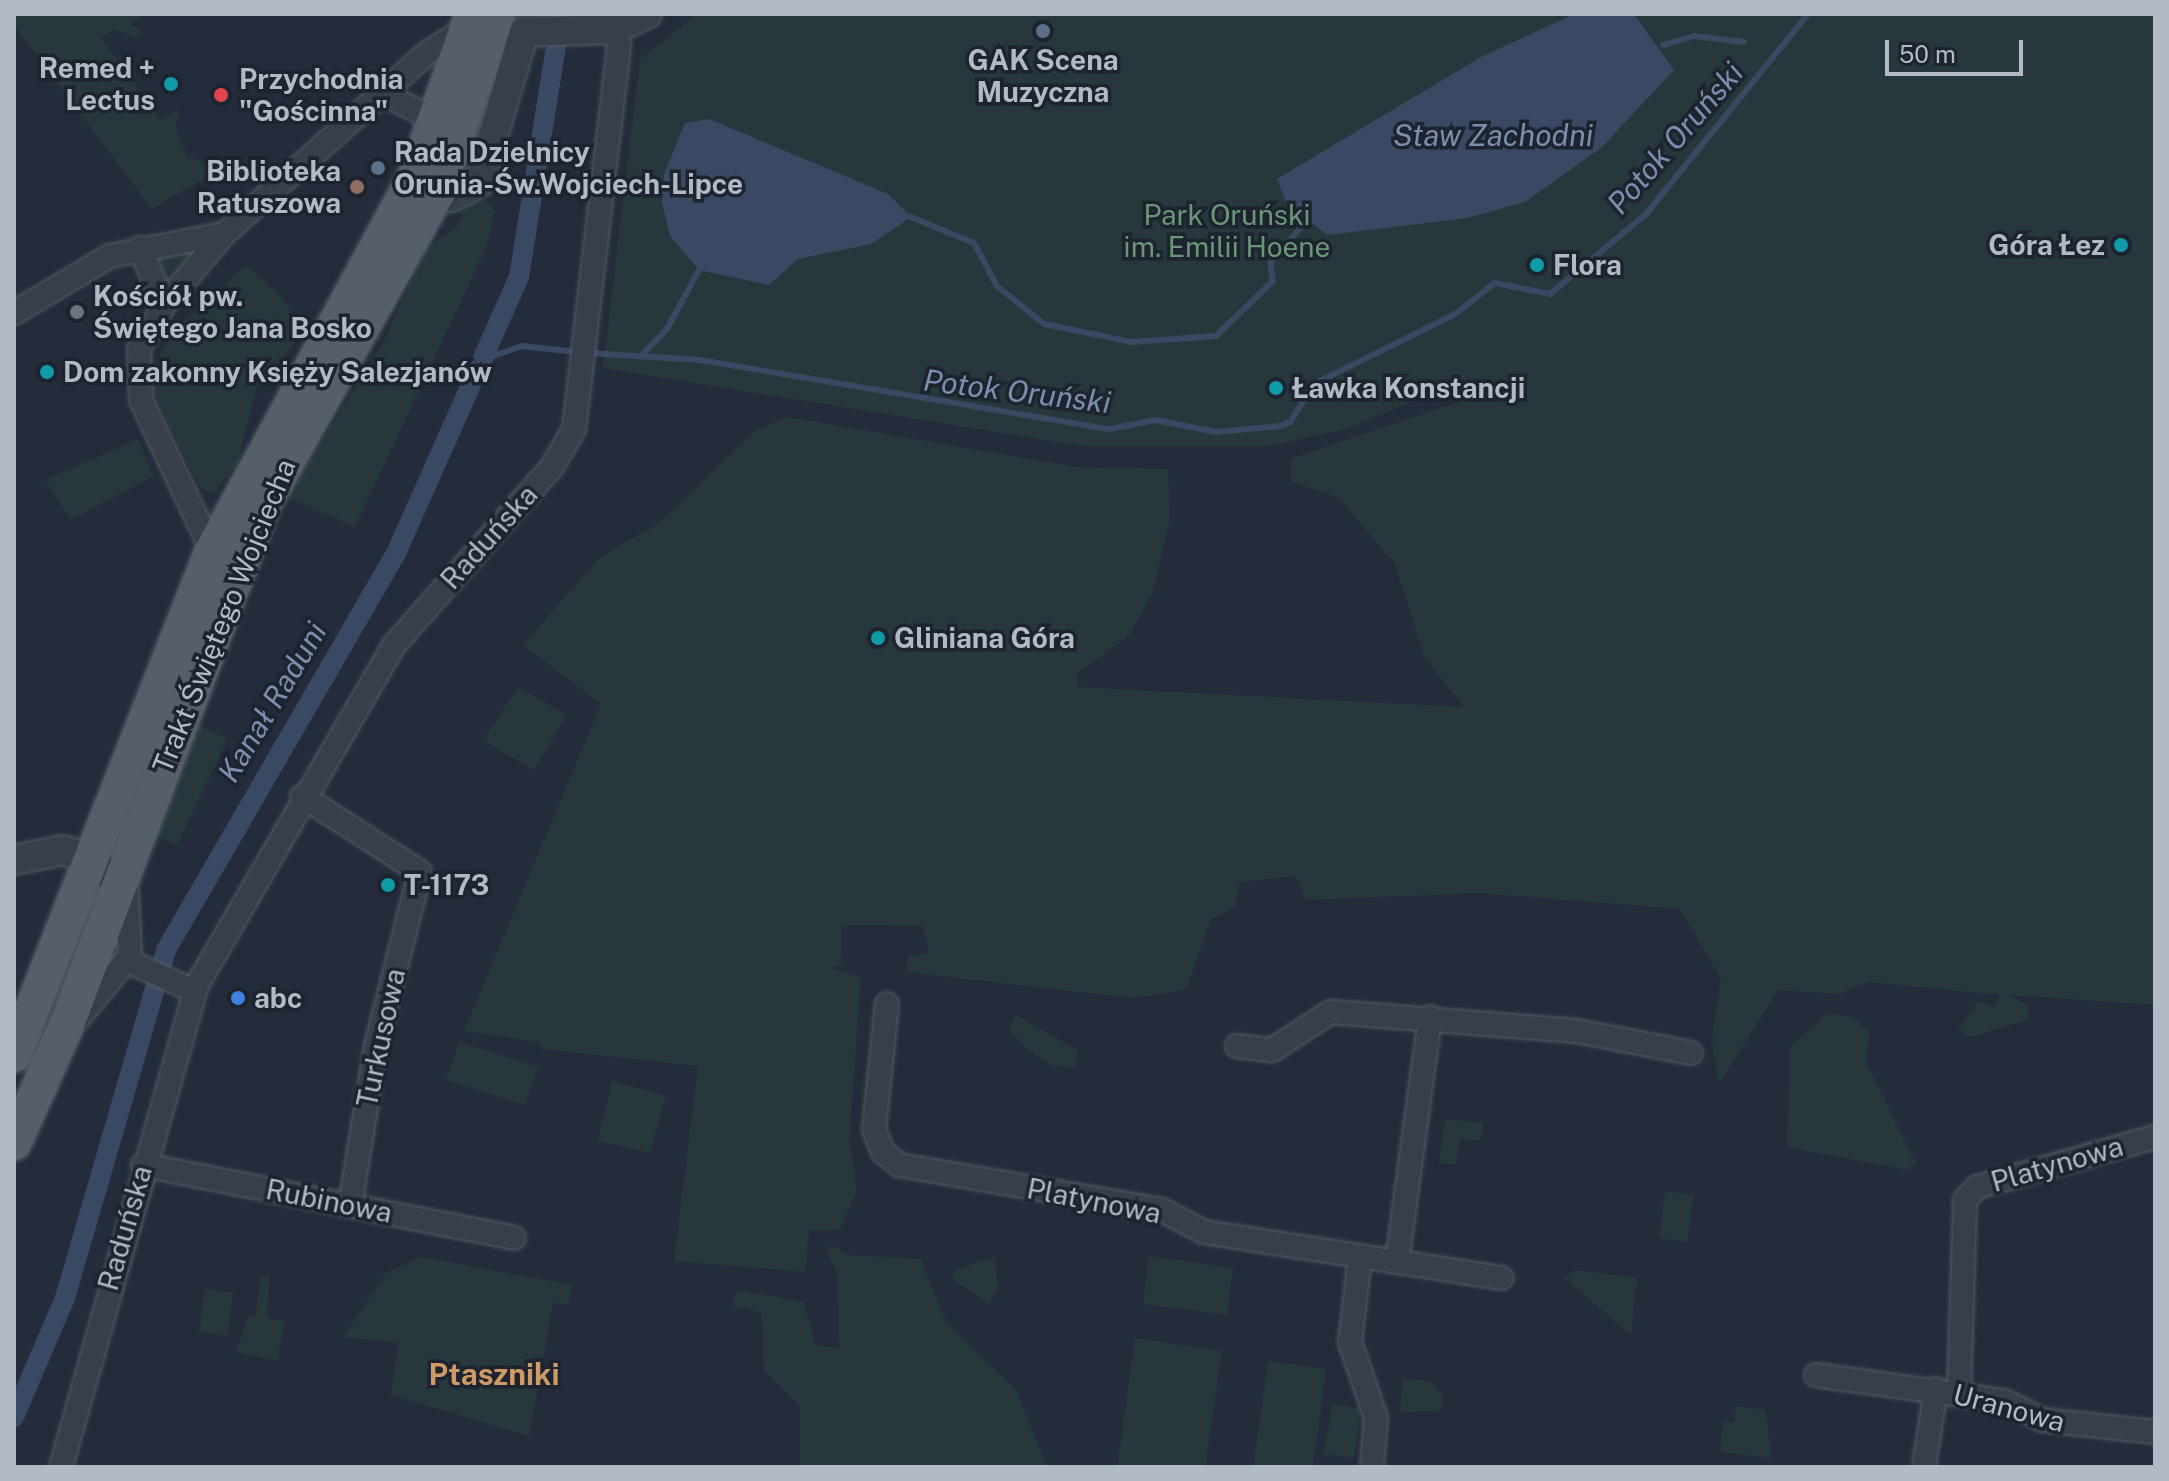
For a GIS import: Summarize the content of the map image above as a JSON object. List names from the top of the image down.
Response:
{
  "streets": {
    "main road": ["Trakt Świętego Wojciecha"],
    "street": [
      "Raduńska",
      "Turkusowa",
      "Platynowa",
      "Rubinowa",
      "Uranowa"
    ]
  },
  "crossings": [
    ["Raduńska", "Turkusowa"],
    ["Raduńska", "Rubinowa"],
    ["Turkusowa", "Rubinowa"],
    ["Platynowa", "Uranowa"]
  ],
  "districts": ["Ptaszniki"],
  "water": ["Staw Zachodni", "Potok Oruński", "Kanał Raduni"],
  "parks": ["Park Oruński im. Emilii Hoene"],
  "places": [
    "GAK Scena Muzyczna",
    "Remed + Lectus",
    "Przychodnia \"Gościnna\"",
    "Rada Dzielnicy Orunia-Św.Wojciech-Lipce",
    "Biblioteka Ratuszowa",
    "Góra Łez",
    "Flora",
    "Kościół pw. Świętego Jana Bosko",
    "Dom zakonny Księży Salezjanów",
    "Ławka Konstancji",
    "Gliniana Góra",
    "T-1173",
    "abc"
  ],
  "scale_bar": "50 m"
}
